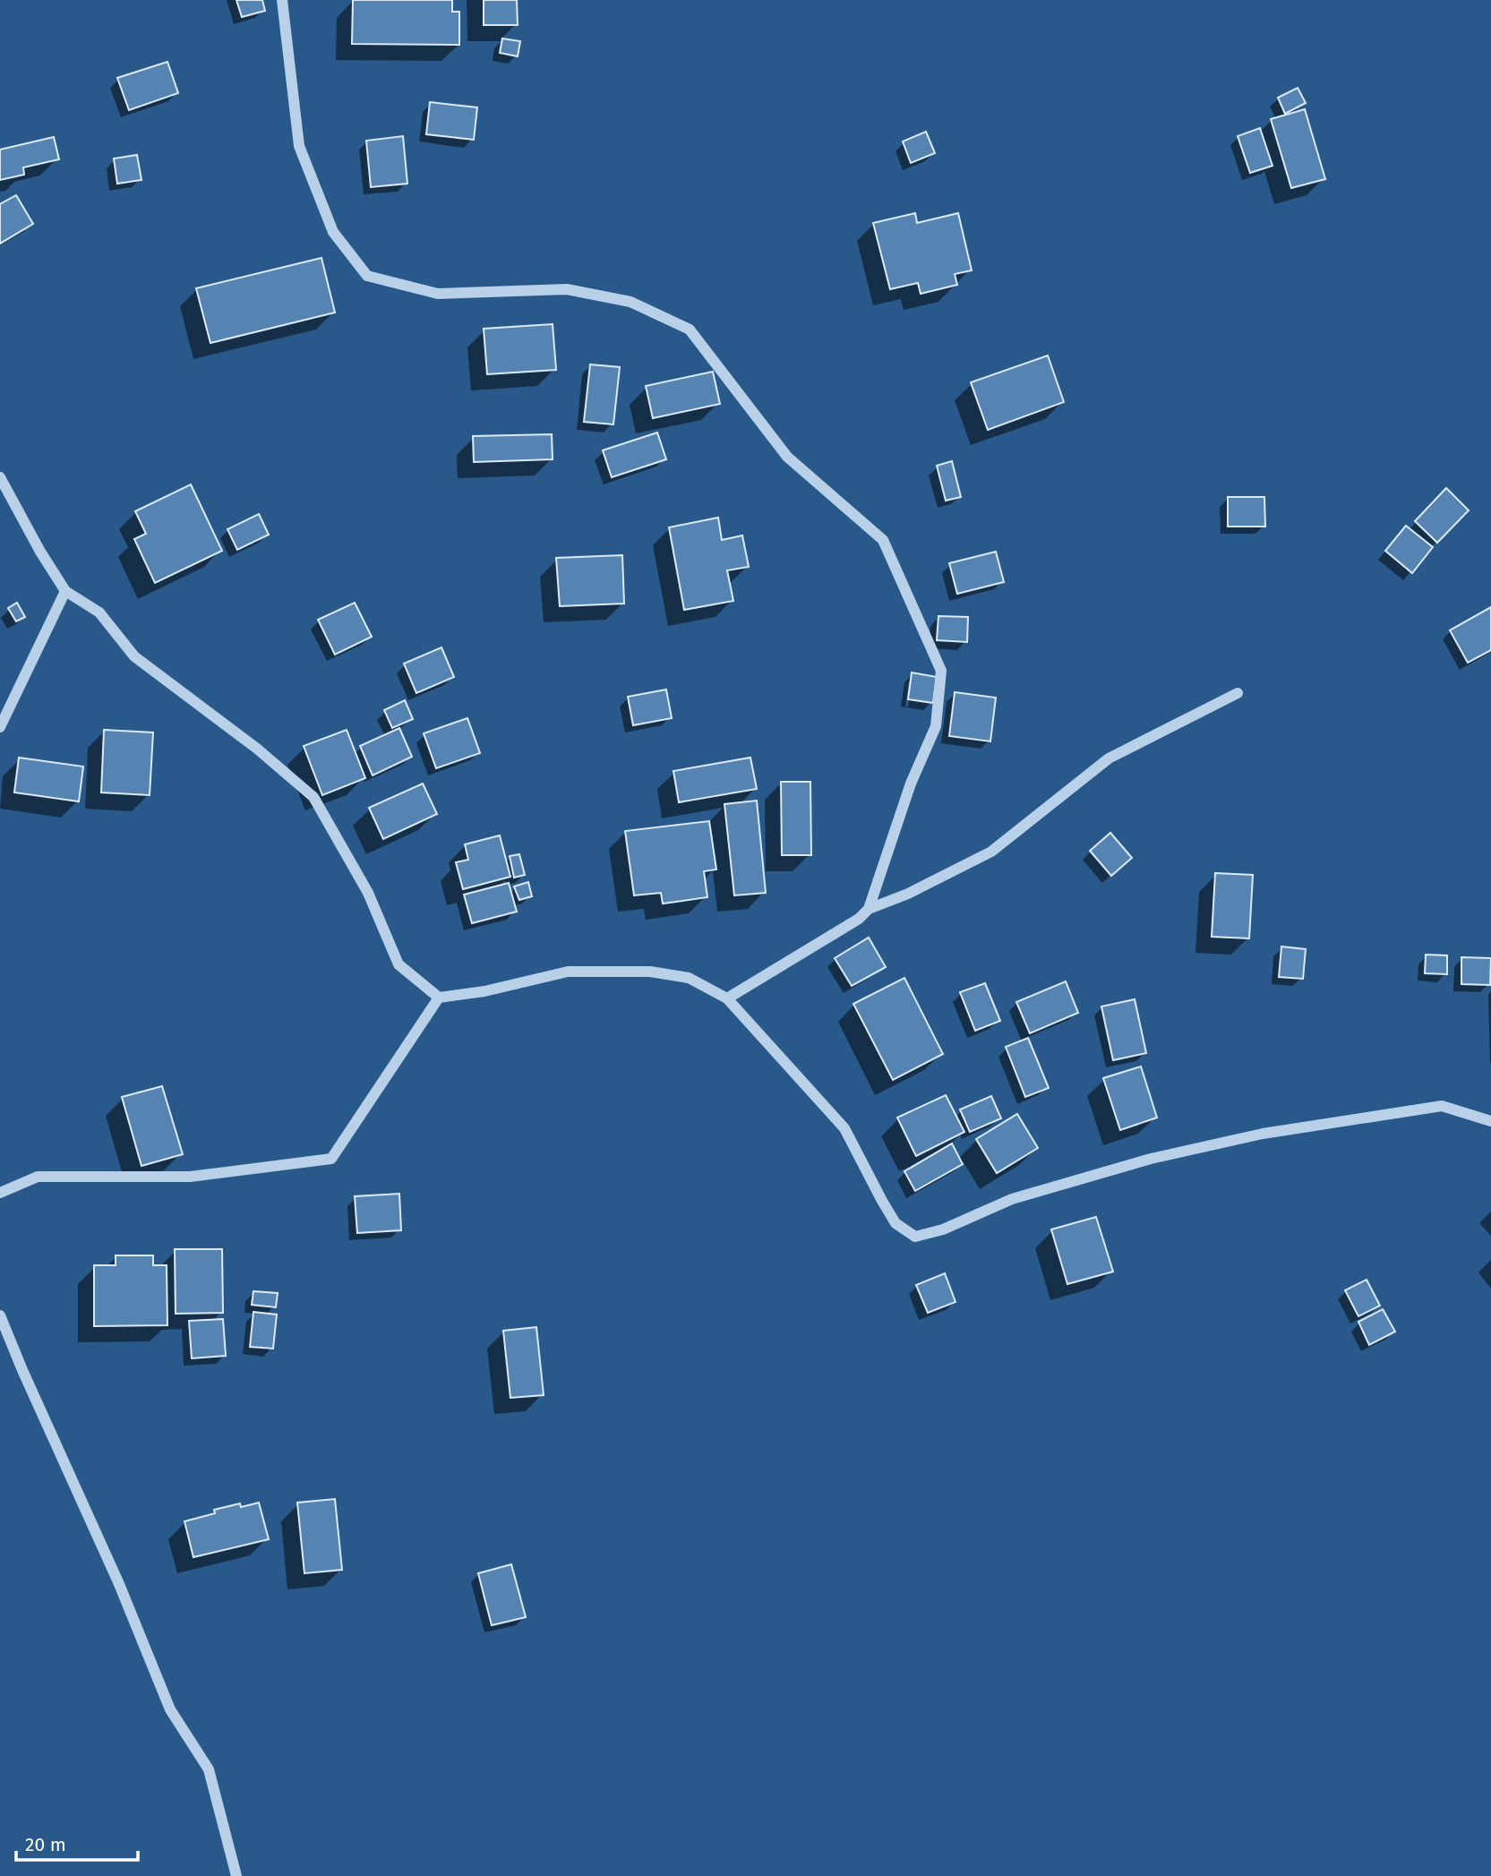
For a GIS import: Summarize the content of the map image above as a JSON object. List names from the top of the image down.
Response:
{
  "scale_bar": "20 m"
}
